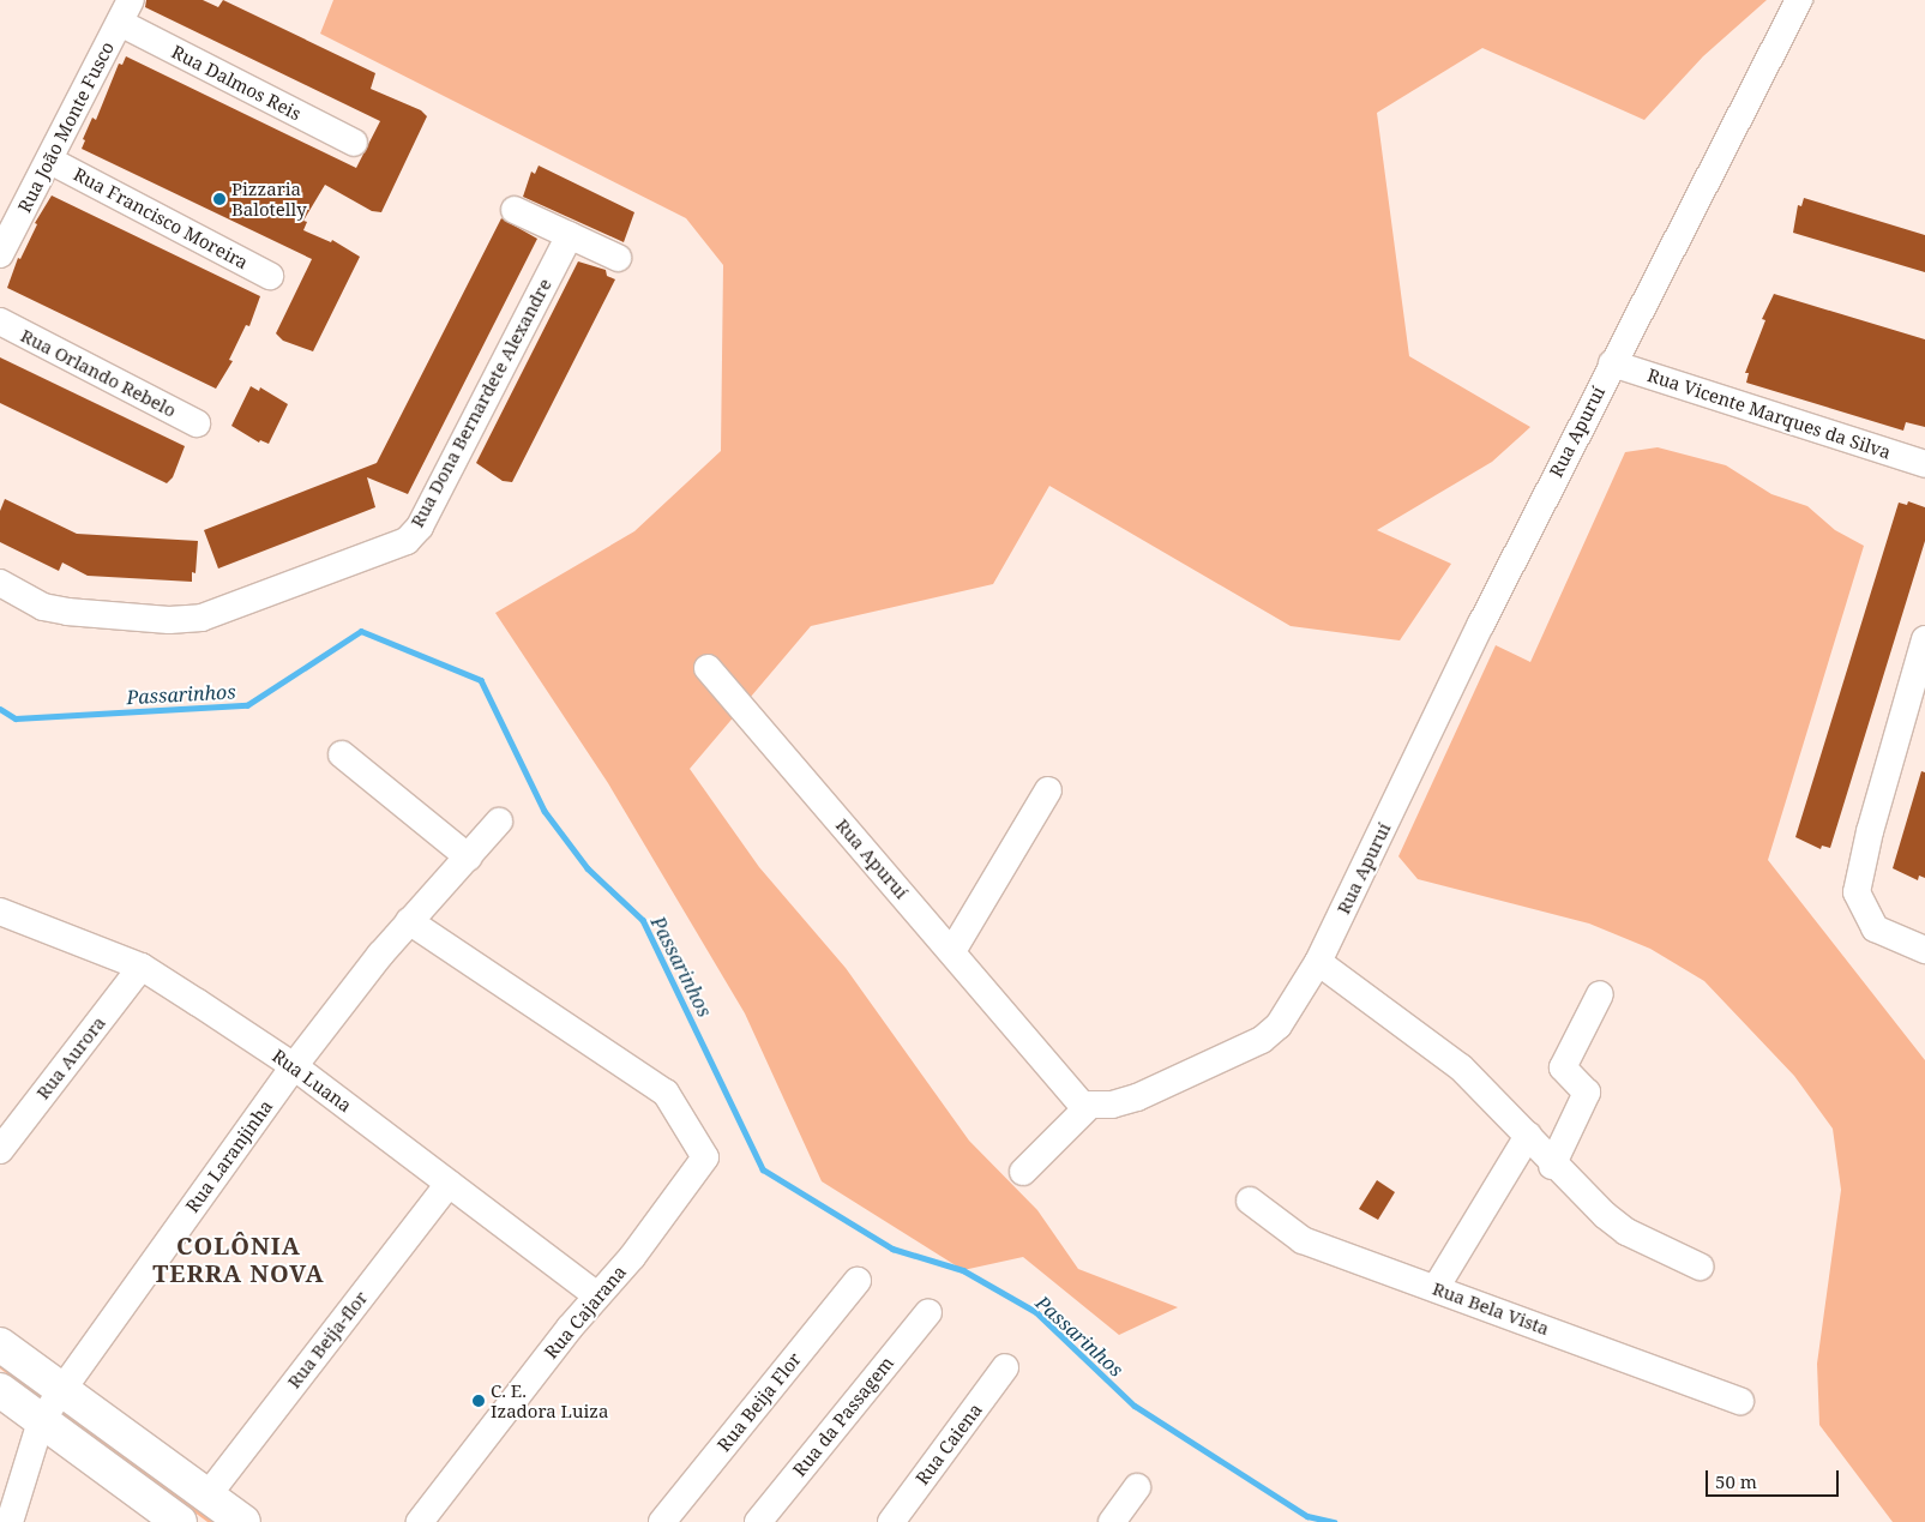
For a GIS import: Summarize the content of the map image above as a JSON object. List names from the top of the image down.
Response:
{
  "streets": {
    "street": [
      "Rua Dalmos Reis",
      "Rua João Monte Fusco",
      "Rua Francisco Moreira",
      "Rua Orlando Rebelo",
      "Rua Dona Bernardete Alexandre",
      "Rua Vicente Marques da Silva",
      "Rua Apuruí",
      "Rua Aurora",
      "Rua Luana",
      "Rua Laranjinha",
      "Rua Bela Vista",
      "Rua Cajarana",
      "Rua Beija-flor",
      "Rua Beija Flor",
      "Rua da Passagem",
      "Rua Caiena"
    ]
  },
  "crossings": [
    ["Rua Dalmos Reis", "Rua João Monte Fusco"],
    ["Rua João Monte Fusco", "Rua Francisco Moreira"],
    ["Rua Vicente Marques da Silva", "Rua Apuruí"],
    ["Rua Aurora", "Rua Luana"],
    ["Rua Luana", "Rua Laranjinha"],
    ["Rua Luana", "Rua Cajarana"],
    ["Rua Luana", "Rua Beija-flor"],
    ["Rua Laranjinha", "Rua Cajarana"]
  ],
  "districts": ["COLÔNIA TERRA NOVA"],
  "water": ["Passarinhos"],
  "places": ["Pizzaria Balotelly", "C. E. Izadora Luiza"],
  "scale_bar": "50 m"
}
